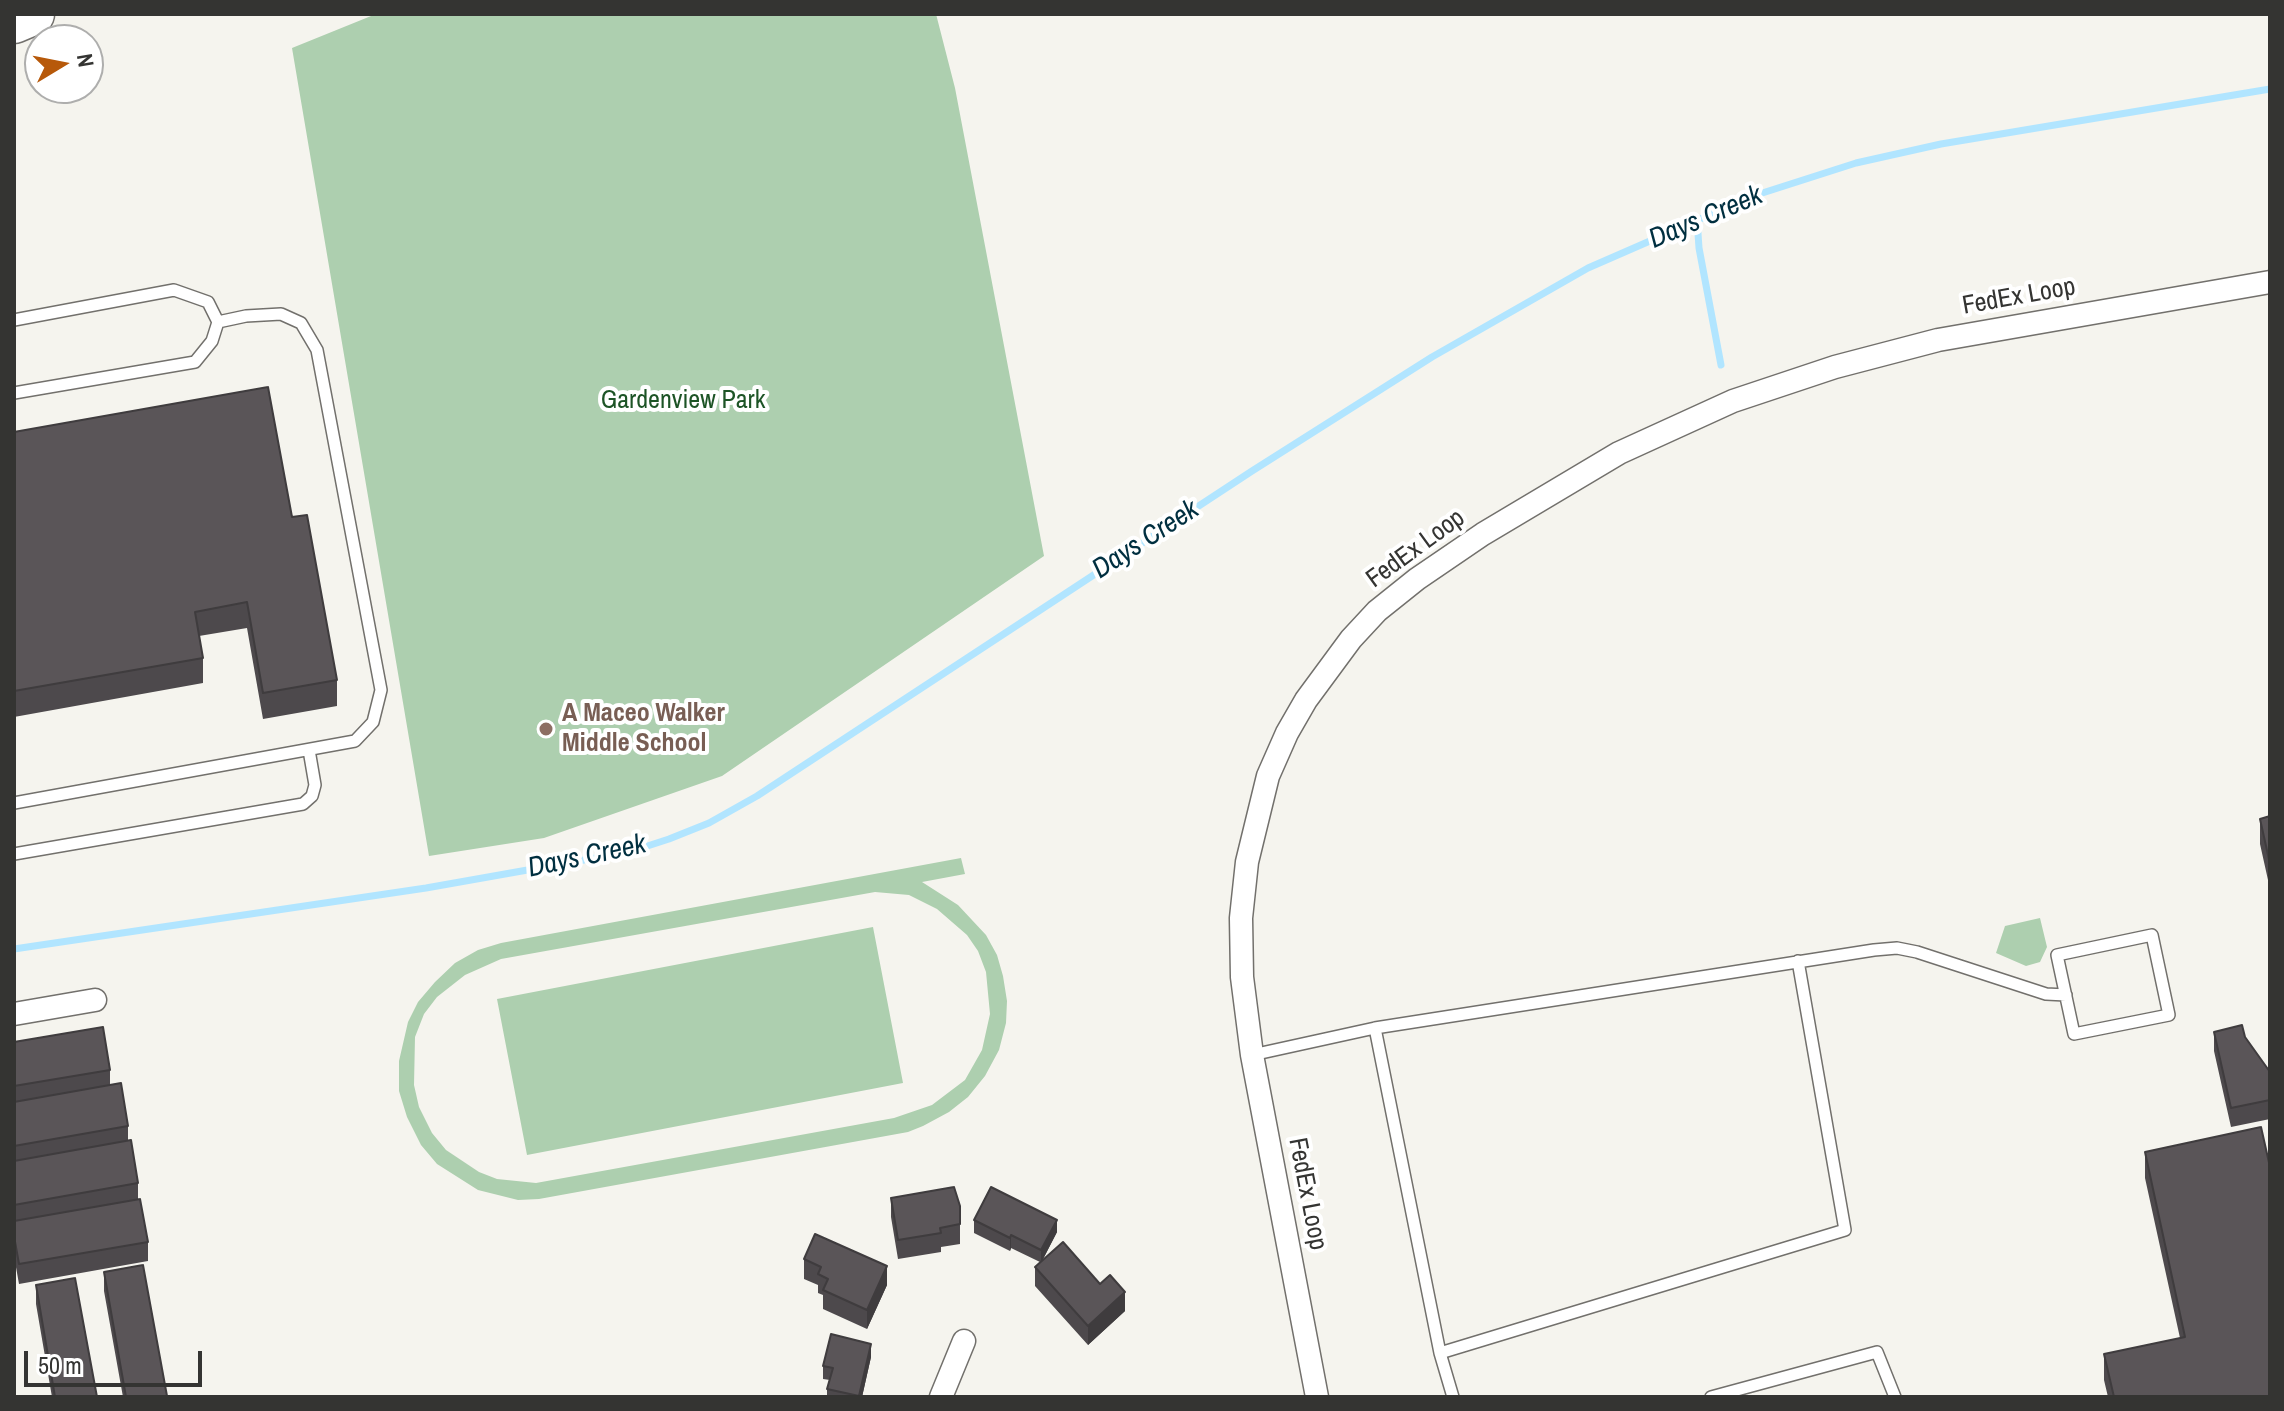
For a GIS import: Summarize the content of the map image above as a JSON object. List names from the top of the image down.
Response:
{
  "streets": {
    "street": ["FedEx Loop"]
  },
  "water": ["Days Creek"],
  "parks": ["Gardenview Park"],
  "places": ["A Maceo Walker Middle School"],
  "scale_bar": "50 m",
  "north": "right"
}
